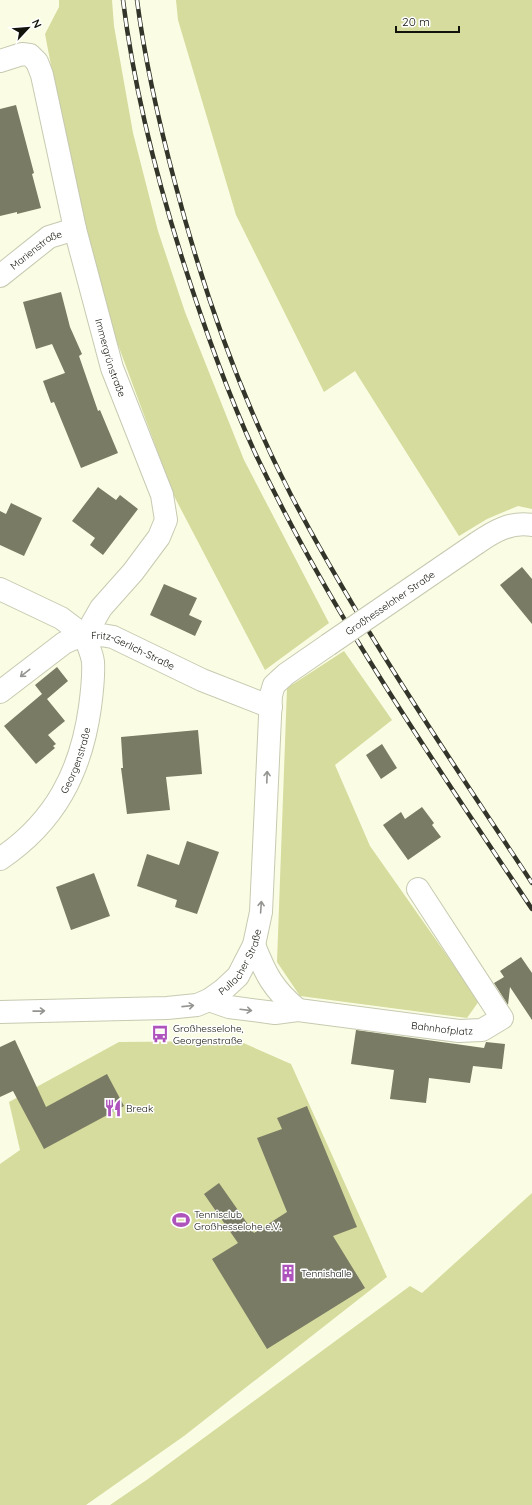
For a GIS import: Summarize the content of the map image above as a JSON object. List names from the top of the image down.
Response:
{
  "streets": {
    "street": [
      "Marienstraße",
      "Immergrünstraße",
      "Großhesseloher Straße",
      "Fritz-Gerlich-Straße",
      "Georgenstraße",
      "Pullacher Straße",
      "Bahnhofplatz"
    ]
  },
  "crossings": [
    ["Marienstraße", "Immergrünstraße"],
    ["Immergrünstraße", "Fritz-Gerlich-Straße"],
    ["Immergrünstraße", "Georgenstraße"],
    ["Großhesseloher Straße", "Fritz-Gerlich-Straße"],
    ["Großhesseloher Straße", "Pullacher Straße"],
    ["Fritz-Gerlich-Straße", "Georgenstraße"],
    ["Fritz-Gerlich-Straße", "Pullacher Straße"],
    ["Pullacher Straße", "Bahnhofplatz"]
  ],
  "places": {
    "bus stop": ["Großhesselohe, Georgenstraße"],
    "restaurant": ["Break"],
    "sports": ["Tennisclub Großhesselohe e.V."],
    "building": ["Tennishalle"]
  },
  "scale_bar": "20 m",
  "north": "top right"
}
